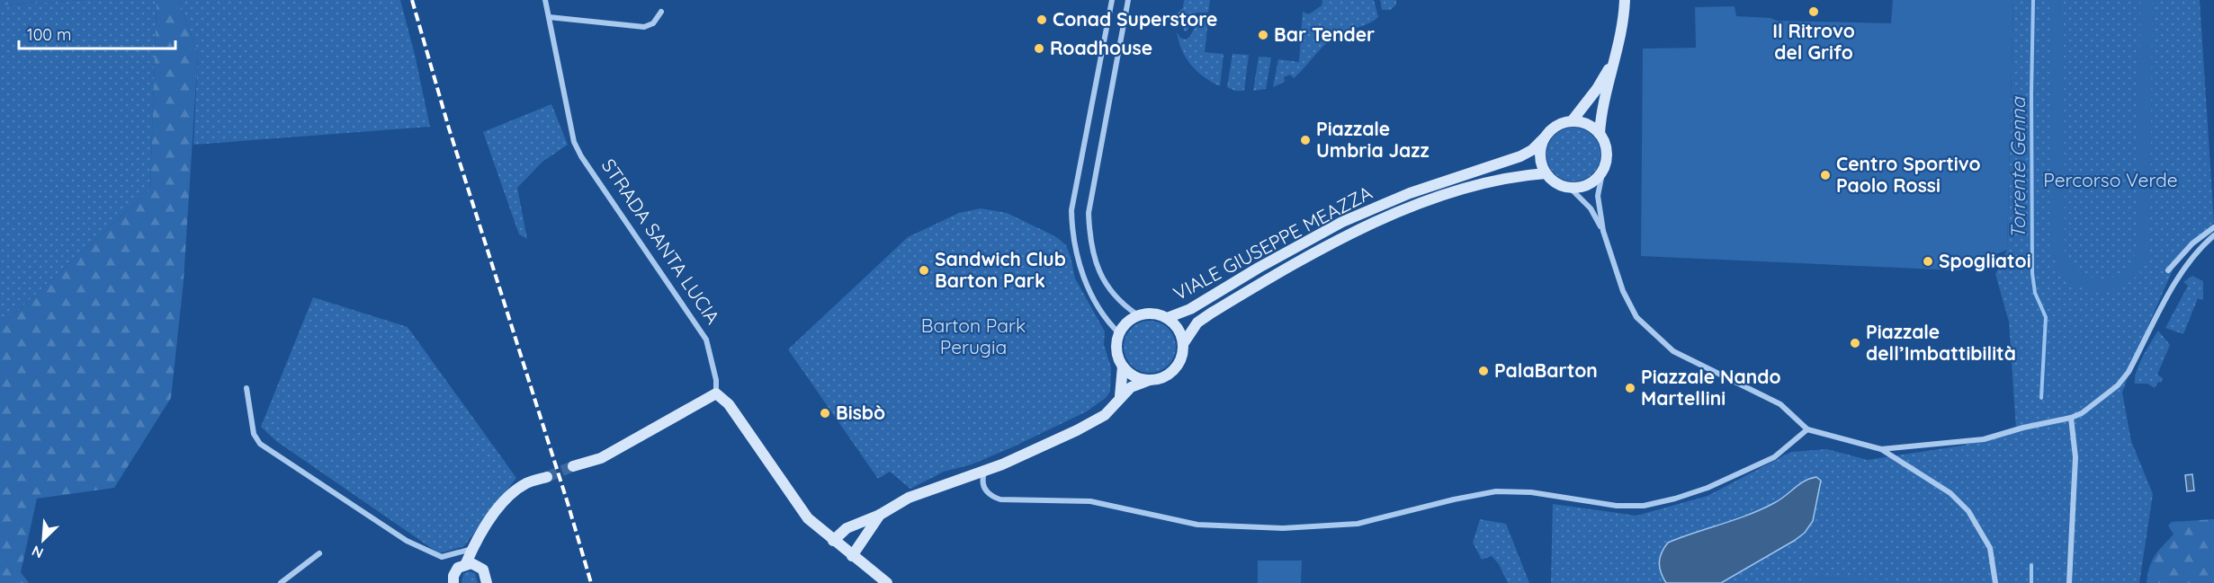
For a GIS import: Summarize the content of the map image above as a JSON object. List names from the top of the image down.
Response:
{
  "streets": {
    "street": ["STRADA SANTA LUCIA", "VIALE GIUSEPPE MEAZZA"]
  },
  "water": ["Torrente Genna"],
  "parks": ["Percorso Verde", "Barton Park Perugia"],
  "places": [
    "Il Ritrovo del Grifo",
    "Conad Superstore",
    "Bar Tender",
    "Roadhouse",
    "Piazzale Umbria Jazz",
    "Centro Sportivo Paolo Rossi",
    "Spogliatoi",
    "Sandwich Club Barton Park",
    "Piazzale dell’Imbattibilità",
    "PalaBarton",
    "Piazzale Nando Martellini",
    "Bisbò"
  ],
  "scale_bar": "100 m",
  "north": "bottom left"
}
